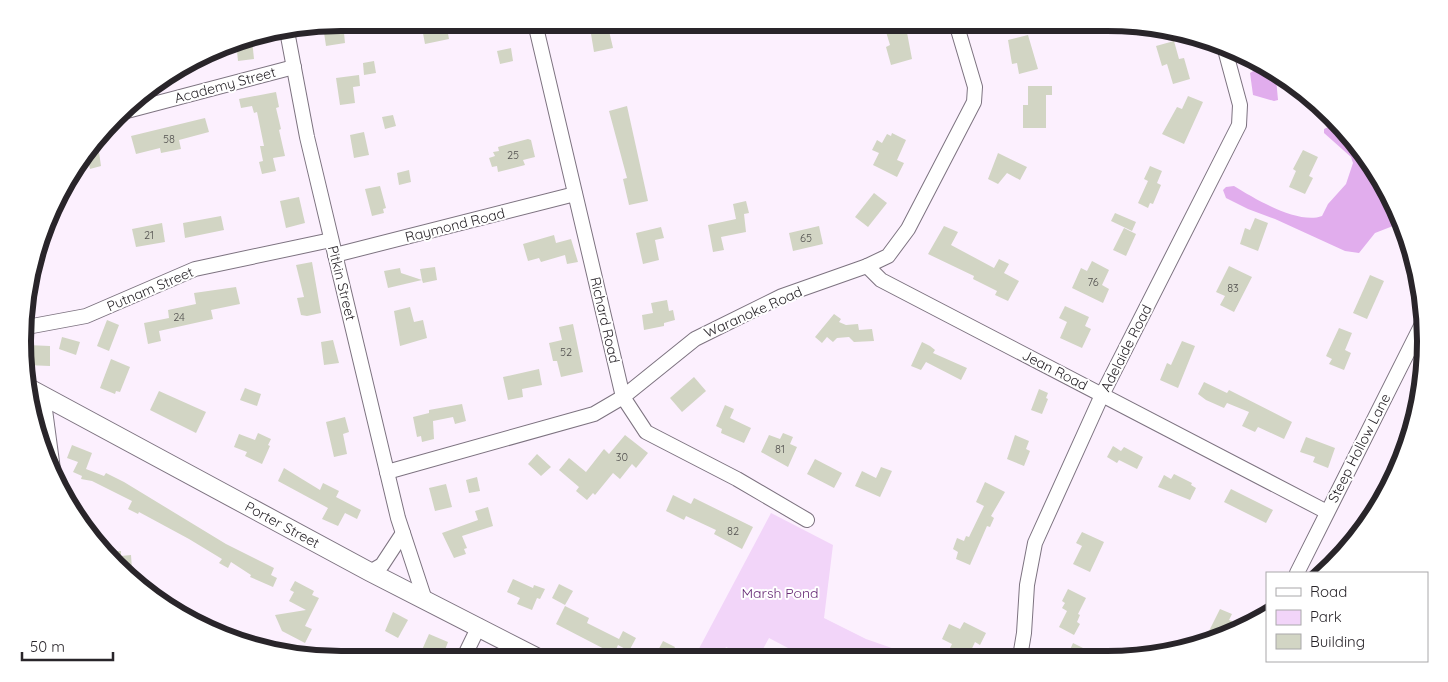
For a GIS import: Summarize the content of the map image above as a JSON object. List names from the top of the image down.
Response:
{
  "streets": {
    "street": [
      "Academy Street",
      "Raymond Road",
      "Pitkin Street",
      "Putnam Street",
      "Waranoke Road",
      "Richard Road",
      "Adelaide Road",
      "Jean Road",
      "Steep Hollow Lane",
      "Porter Street"
    ]
  },
  "crossings": [
    ["Academy Street", "Pitkin Street"],
    ["Raymond Road", "Pitkin Street"],
    ["Raymond Road", "Richard Road"],
    ["Pitkin Street", "Putnam Street"],
    ["Pitkin Street", "Waranoke Road"],
    ["Pitkin Street", "Porter Street"],
    ["Waranoke Road", "Richard Road"],
    ["Waranoke Road", "Jean Road"],
    ["Adelaide Road", "Jean Road"],
    ["Jean Road", "Steep Hollow Lane"]
  ],
  "parks": ["Marsh Pond"],
  "house_numbers": [
    "58",
    "25",
    "21",
    "65",
    "76",
    "83",
    "24",
    "52",
    "81",
    "30",
    "82"
  ],
  "legend": ["Road", "Park", "Building"],
  "scale_bar": "50 m"
}
